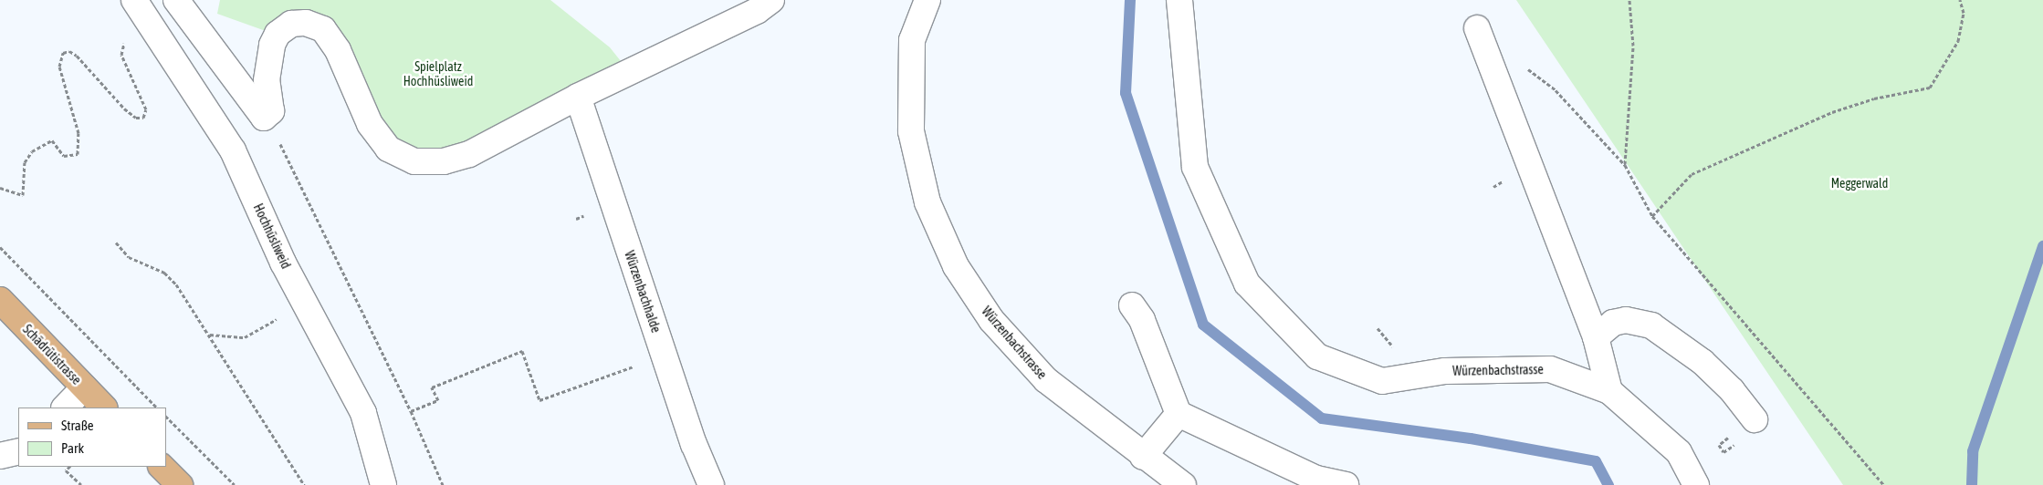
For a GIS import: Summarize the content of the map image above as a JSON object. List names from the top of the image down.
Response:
{
  "streets": {
    "main road": ["Schädrütistrasse"],
    "street": ["Hochhüsliweid", "Würzenbachhalde", "Würzenbachstrasse"]
  },
  "parks": ["Spielplatz Hochhüsliweid", "Meggerwald"],
  "legend": ["Straße", "Park"]
}
